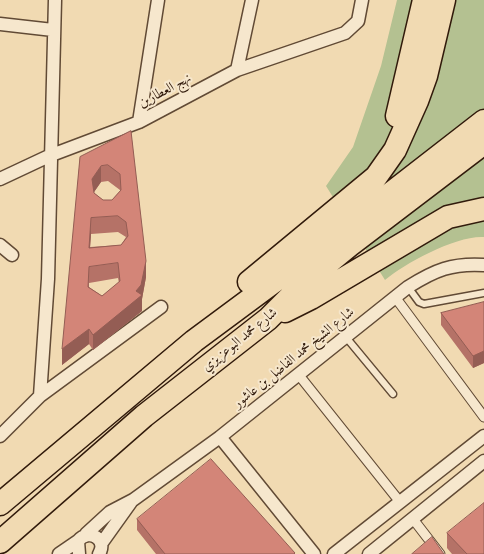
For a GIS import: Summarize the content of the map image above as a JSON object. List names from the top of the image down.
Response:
{
  "streets": {
    "highway": ["شارع محمد البوعزيزي"],
    "street": ["نهج العطارين", "شارع الشيخ محمد الفاضل بن عاشور"]
  }
}
